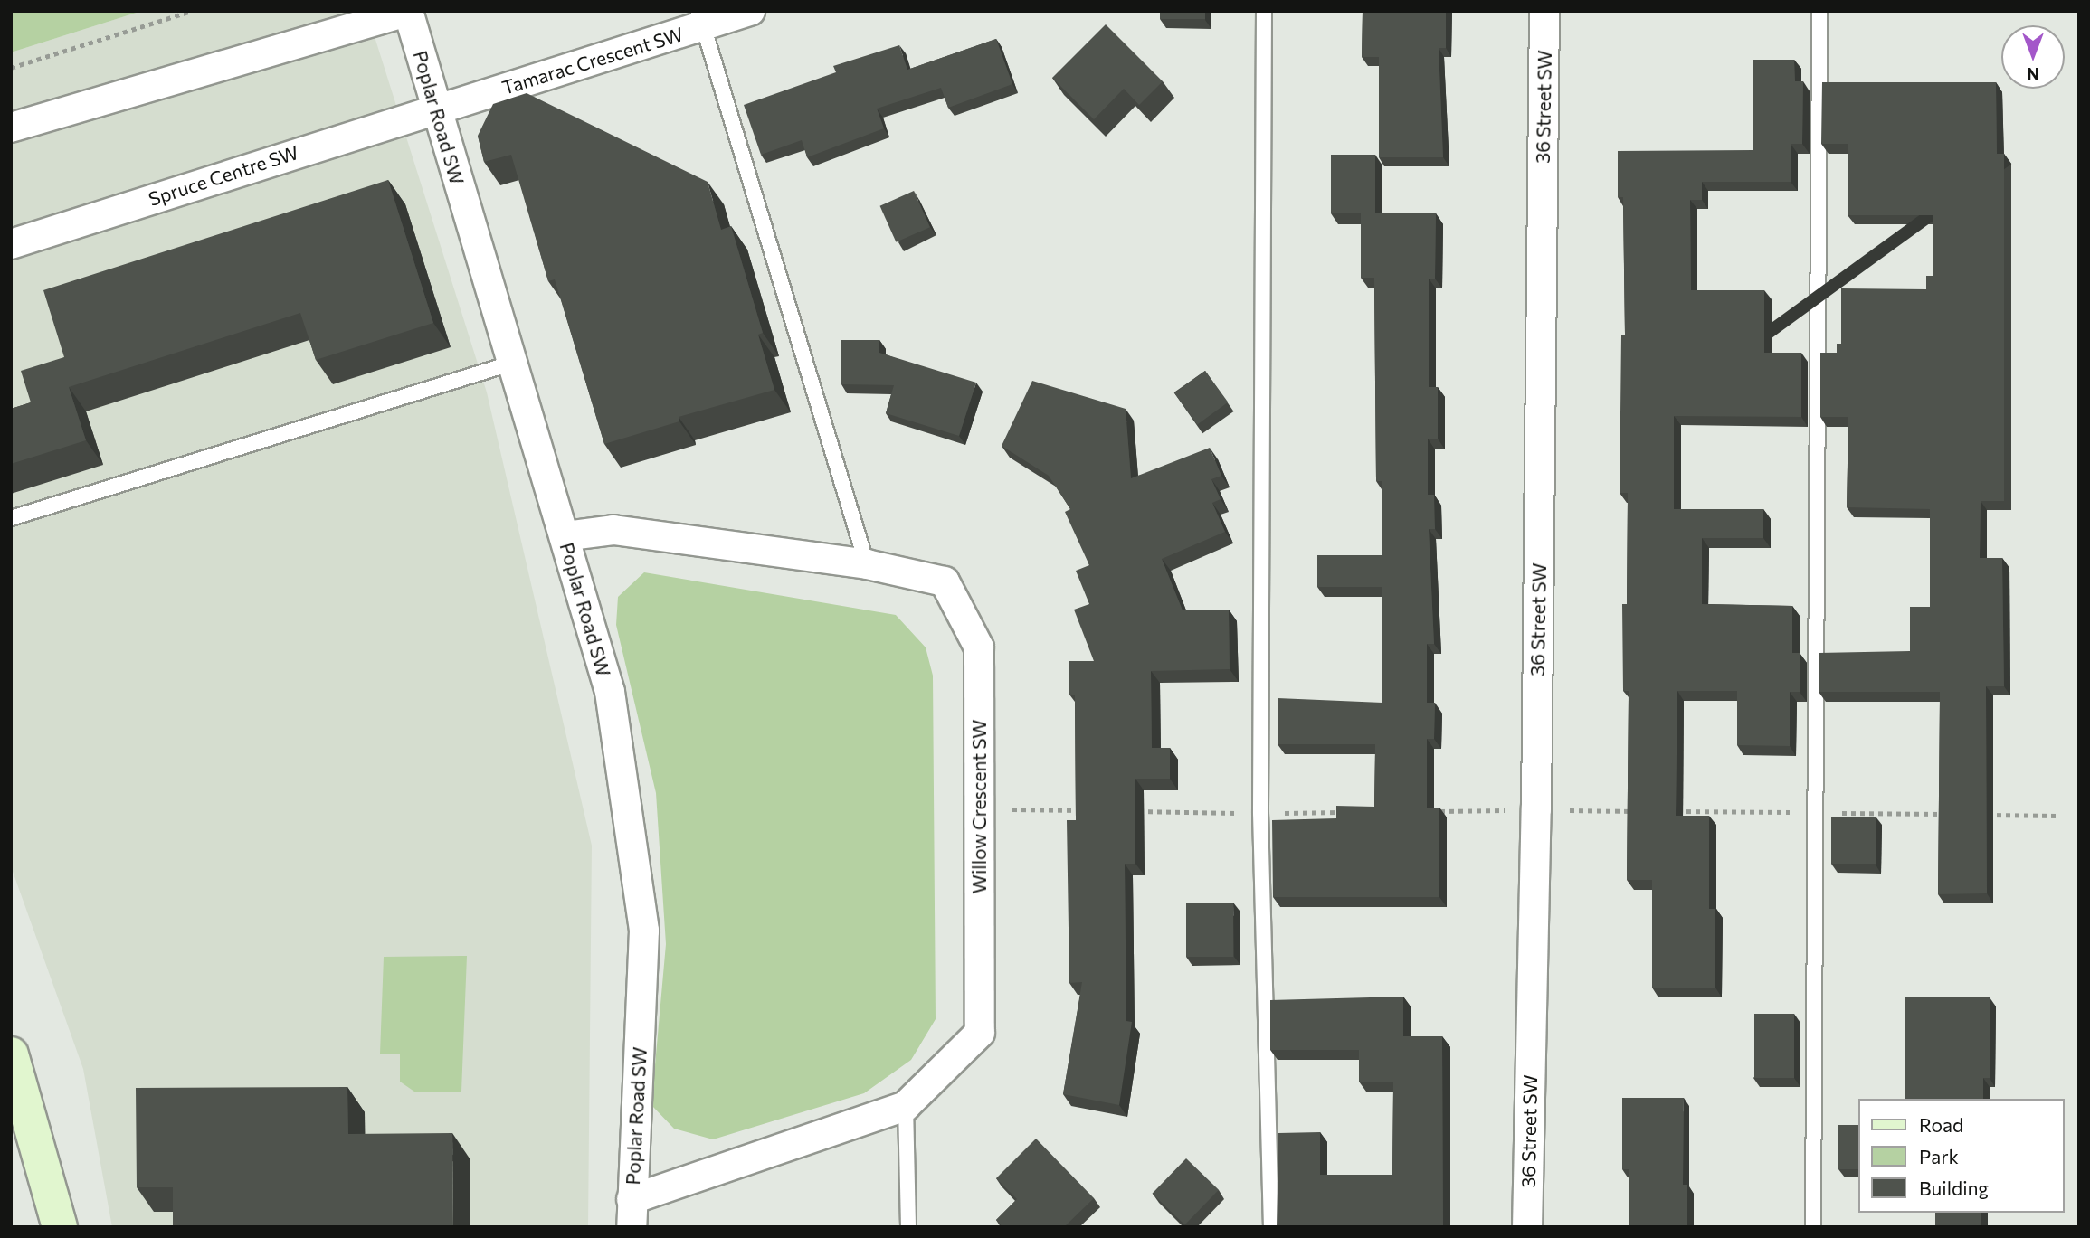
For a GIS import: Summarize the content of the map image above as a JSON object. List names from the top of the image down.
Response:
{
  "streets": {
    "street": [
      "Tamarac Crescent SW",
      "36 Street SW",
      "Poplar Road SW",
      "Spruce Centre SW",
      "Willow Crescent SW"
    ]
  },
  "crossings": [
    ["Tamarac Crescent SW", "Poplar Road SW"],
    ["Tamarac Crescent SW", "Spruce Centre SW"],
    ["Poplar Road SW", "Spruce Centre SW"],
    ["Poplar Road SW", "Willow Crescent SW"]
  ],
  "legend": ["Road", "Park", "Building"],
  "north": "bottom"
}
